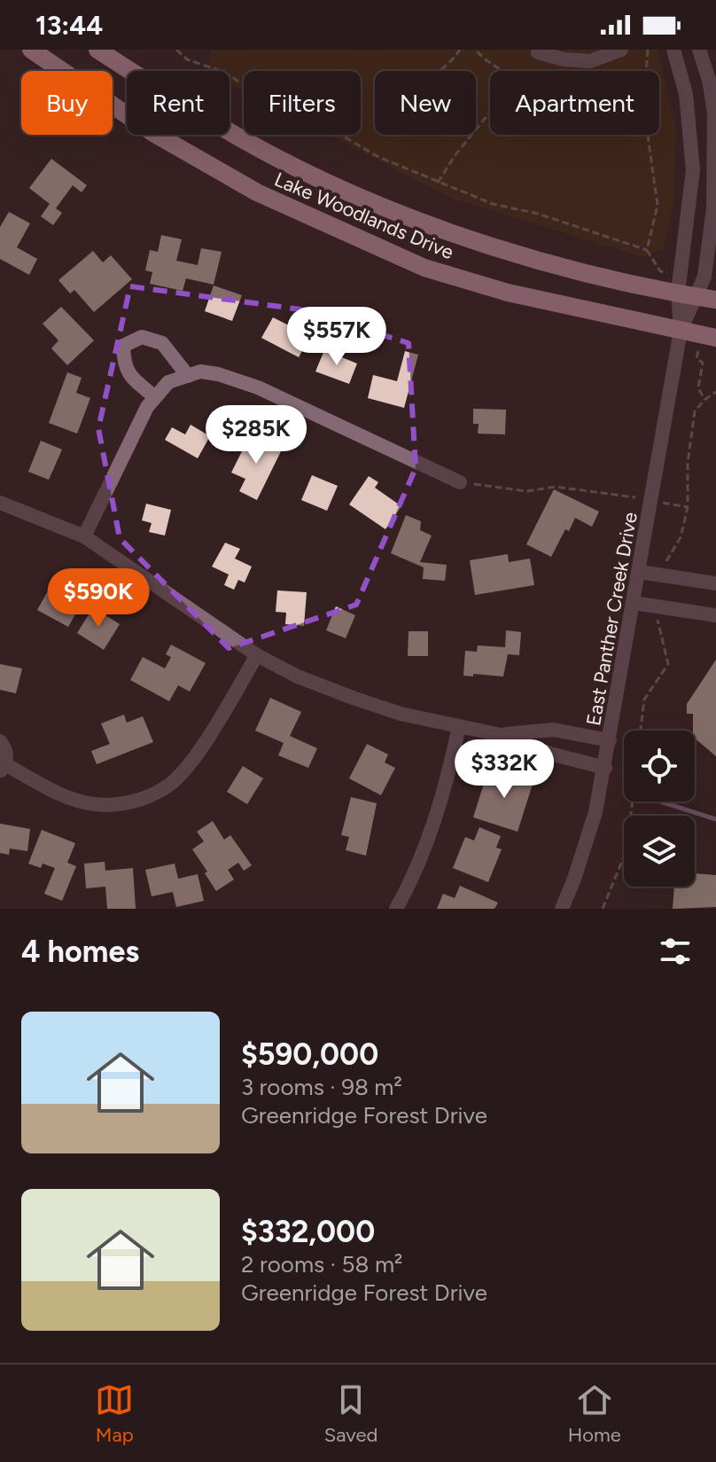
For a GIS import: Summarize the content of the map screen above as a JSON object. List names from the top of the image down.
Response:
{
  "streets": {
    "main road": ["Lake Woodlands Drive"],
    "street": ["East Panther Creek Drive"]
  },
  "crossings": [
    ["Lake Woodlands Drive", "East Panther Creek Drive"]
  ],
  "page": {
    "status": "13:44",
    "chip": [
      "Buy",
      "Rent",
      "Filters",
      "New",
      "Apartment"
    ],
    "price": [
      "$557K",
      "$285K",
      "$590K",
      "$332K"
    ],
    "heading": "4 homes",
    "list": [
      {
        "name": "$590,000",
        "note": "3 rooms · 98 m² · Greenridge Forest Drive"
      },
      {
        "name": "$332,000",
        "note": "2 rooms · 58 m² · Greenridge Forest Drive"
      }
    ],
    "tabs": ["Map", "Saved", "Home"]
  }
}
